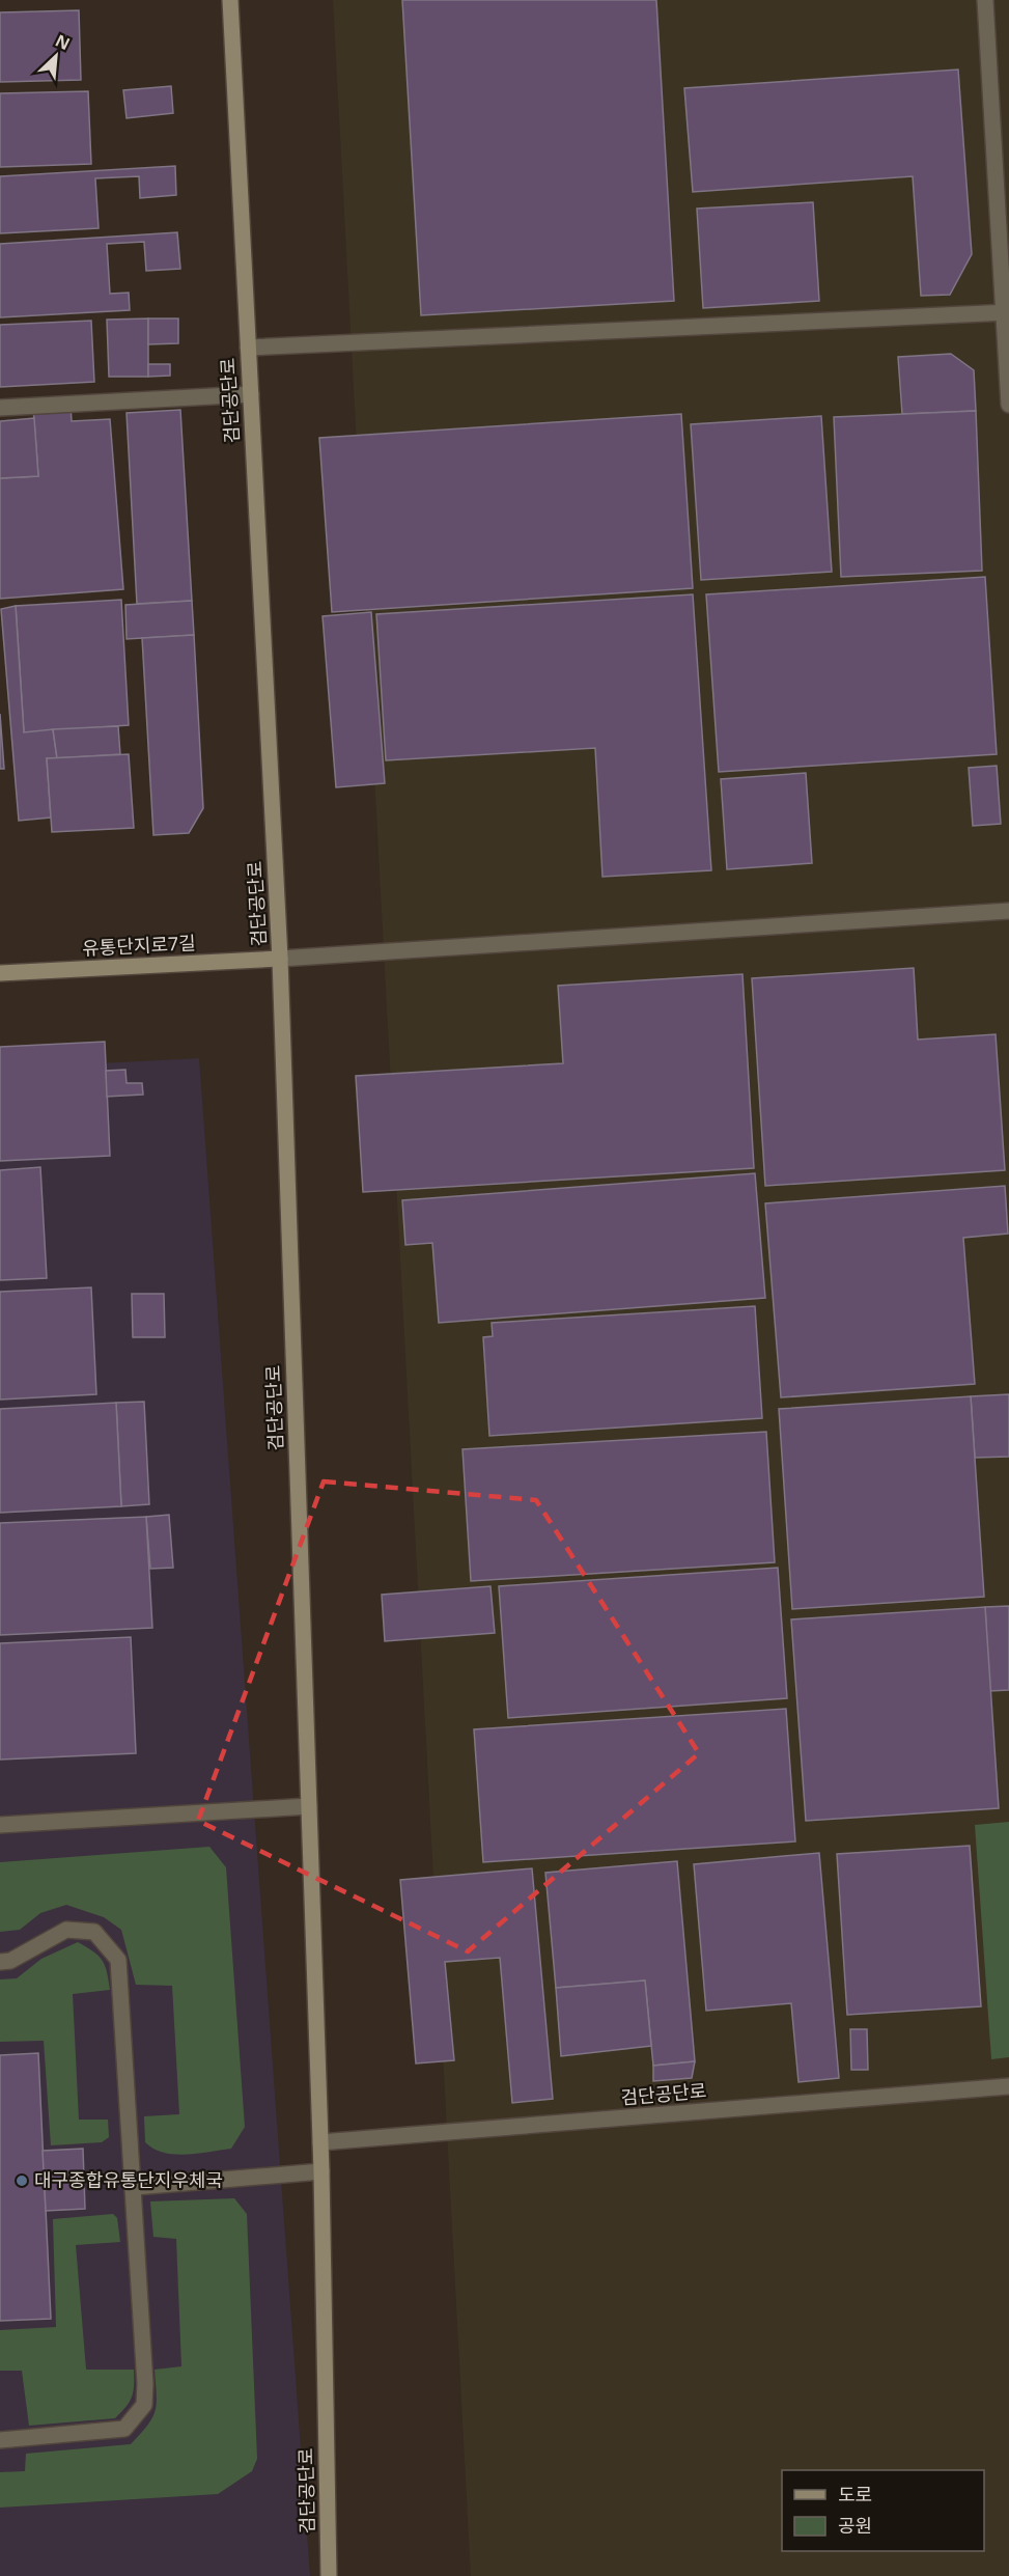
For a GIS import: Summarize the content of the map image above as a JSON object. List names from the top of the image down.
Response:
{
  "streets": {
    "main road": ["검단공단로", "유통단지로7길"]
  },
  "crossings": [
    ["검단공단로", "유통단지로7길"]
  ],
  "places": ["대구종합유통단지우체국"],
  "legend": ["도로", "공원"],
  "north": "top right"
}
